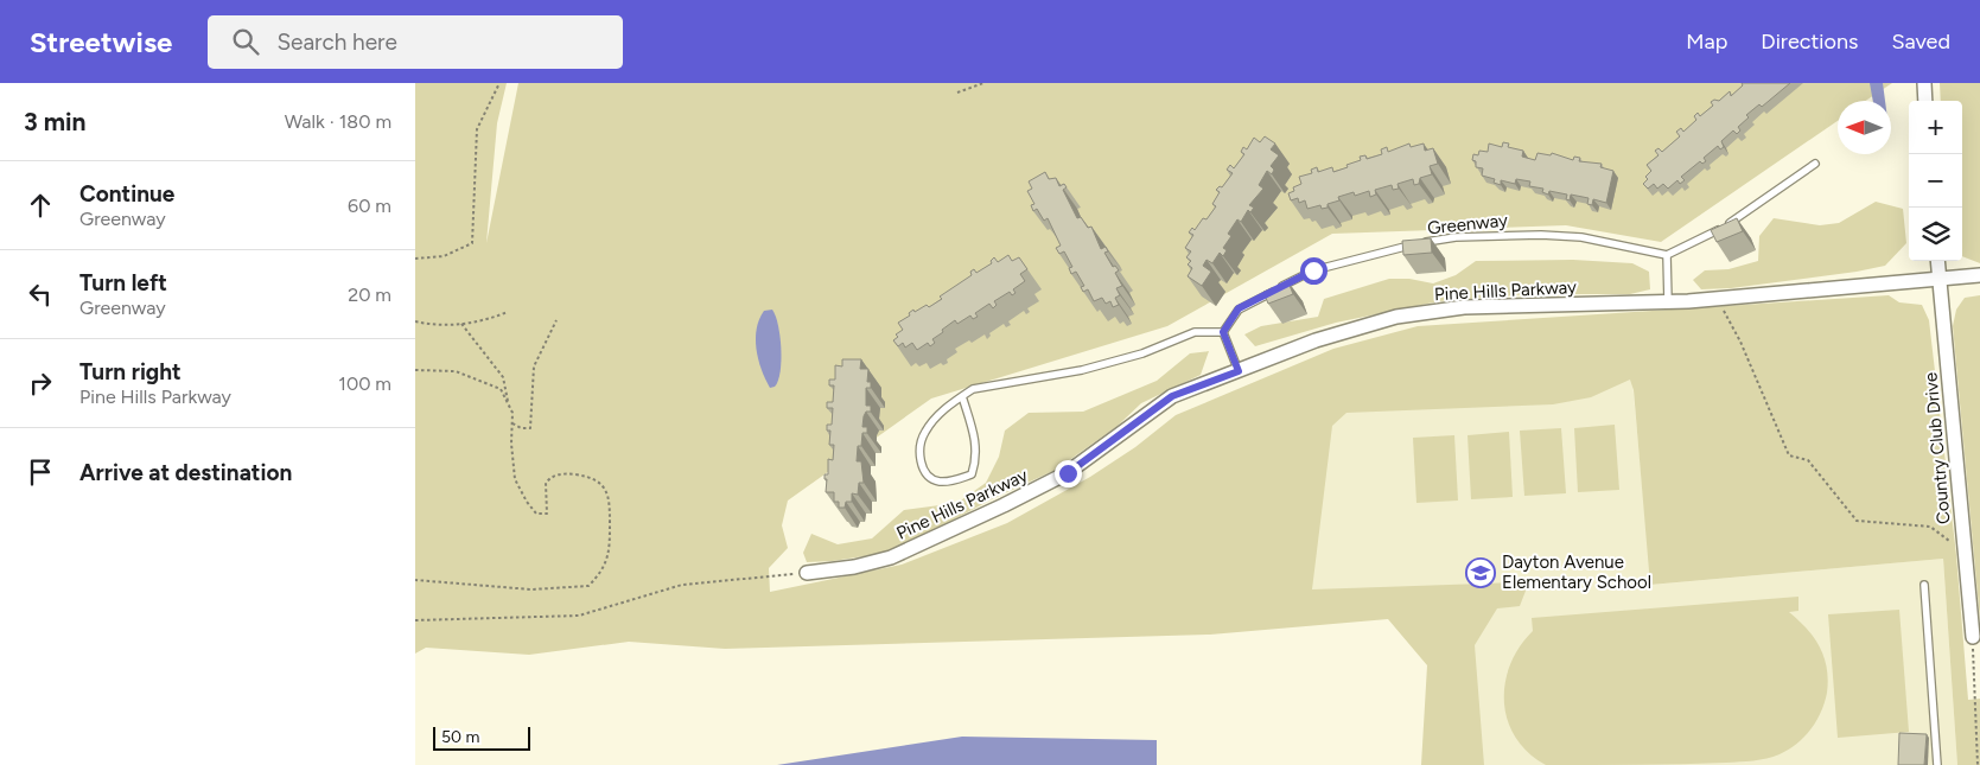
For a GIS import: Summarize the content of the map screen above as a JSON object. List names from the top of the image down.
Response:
{
  "streets": {
    "street": ["Pine Hills Parkway", "Country Club Drive"],
    "lane": ["Greenway"]
  },
  "crossings": [
    ["Pine Hills Parkway", "Country Club Drive"]
  ],
  "places": {
    "school or university": ["Dayton Avenue Elementary School"]
  },
  "scale_bar": "50 m",
  "north": "left",
  "page": {
    "header": "Streetwise",
    "search": "Search here",
    "nav": ["Map", "Directions", "Saved"],
    "heading": ["3 min", "Walk · 180 m"],
    "map_buttons": ["+", "−"],
    "list": [
      ["Continue", "Greenway", "60 m"],
      ["Turn left", "Greenway", "20 m"],
      ["Turn right", "Pine Hills Parkway", "100 m"],
      "Arrive at destination"
    ],
    "scale": "50 m"
  }
}
